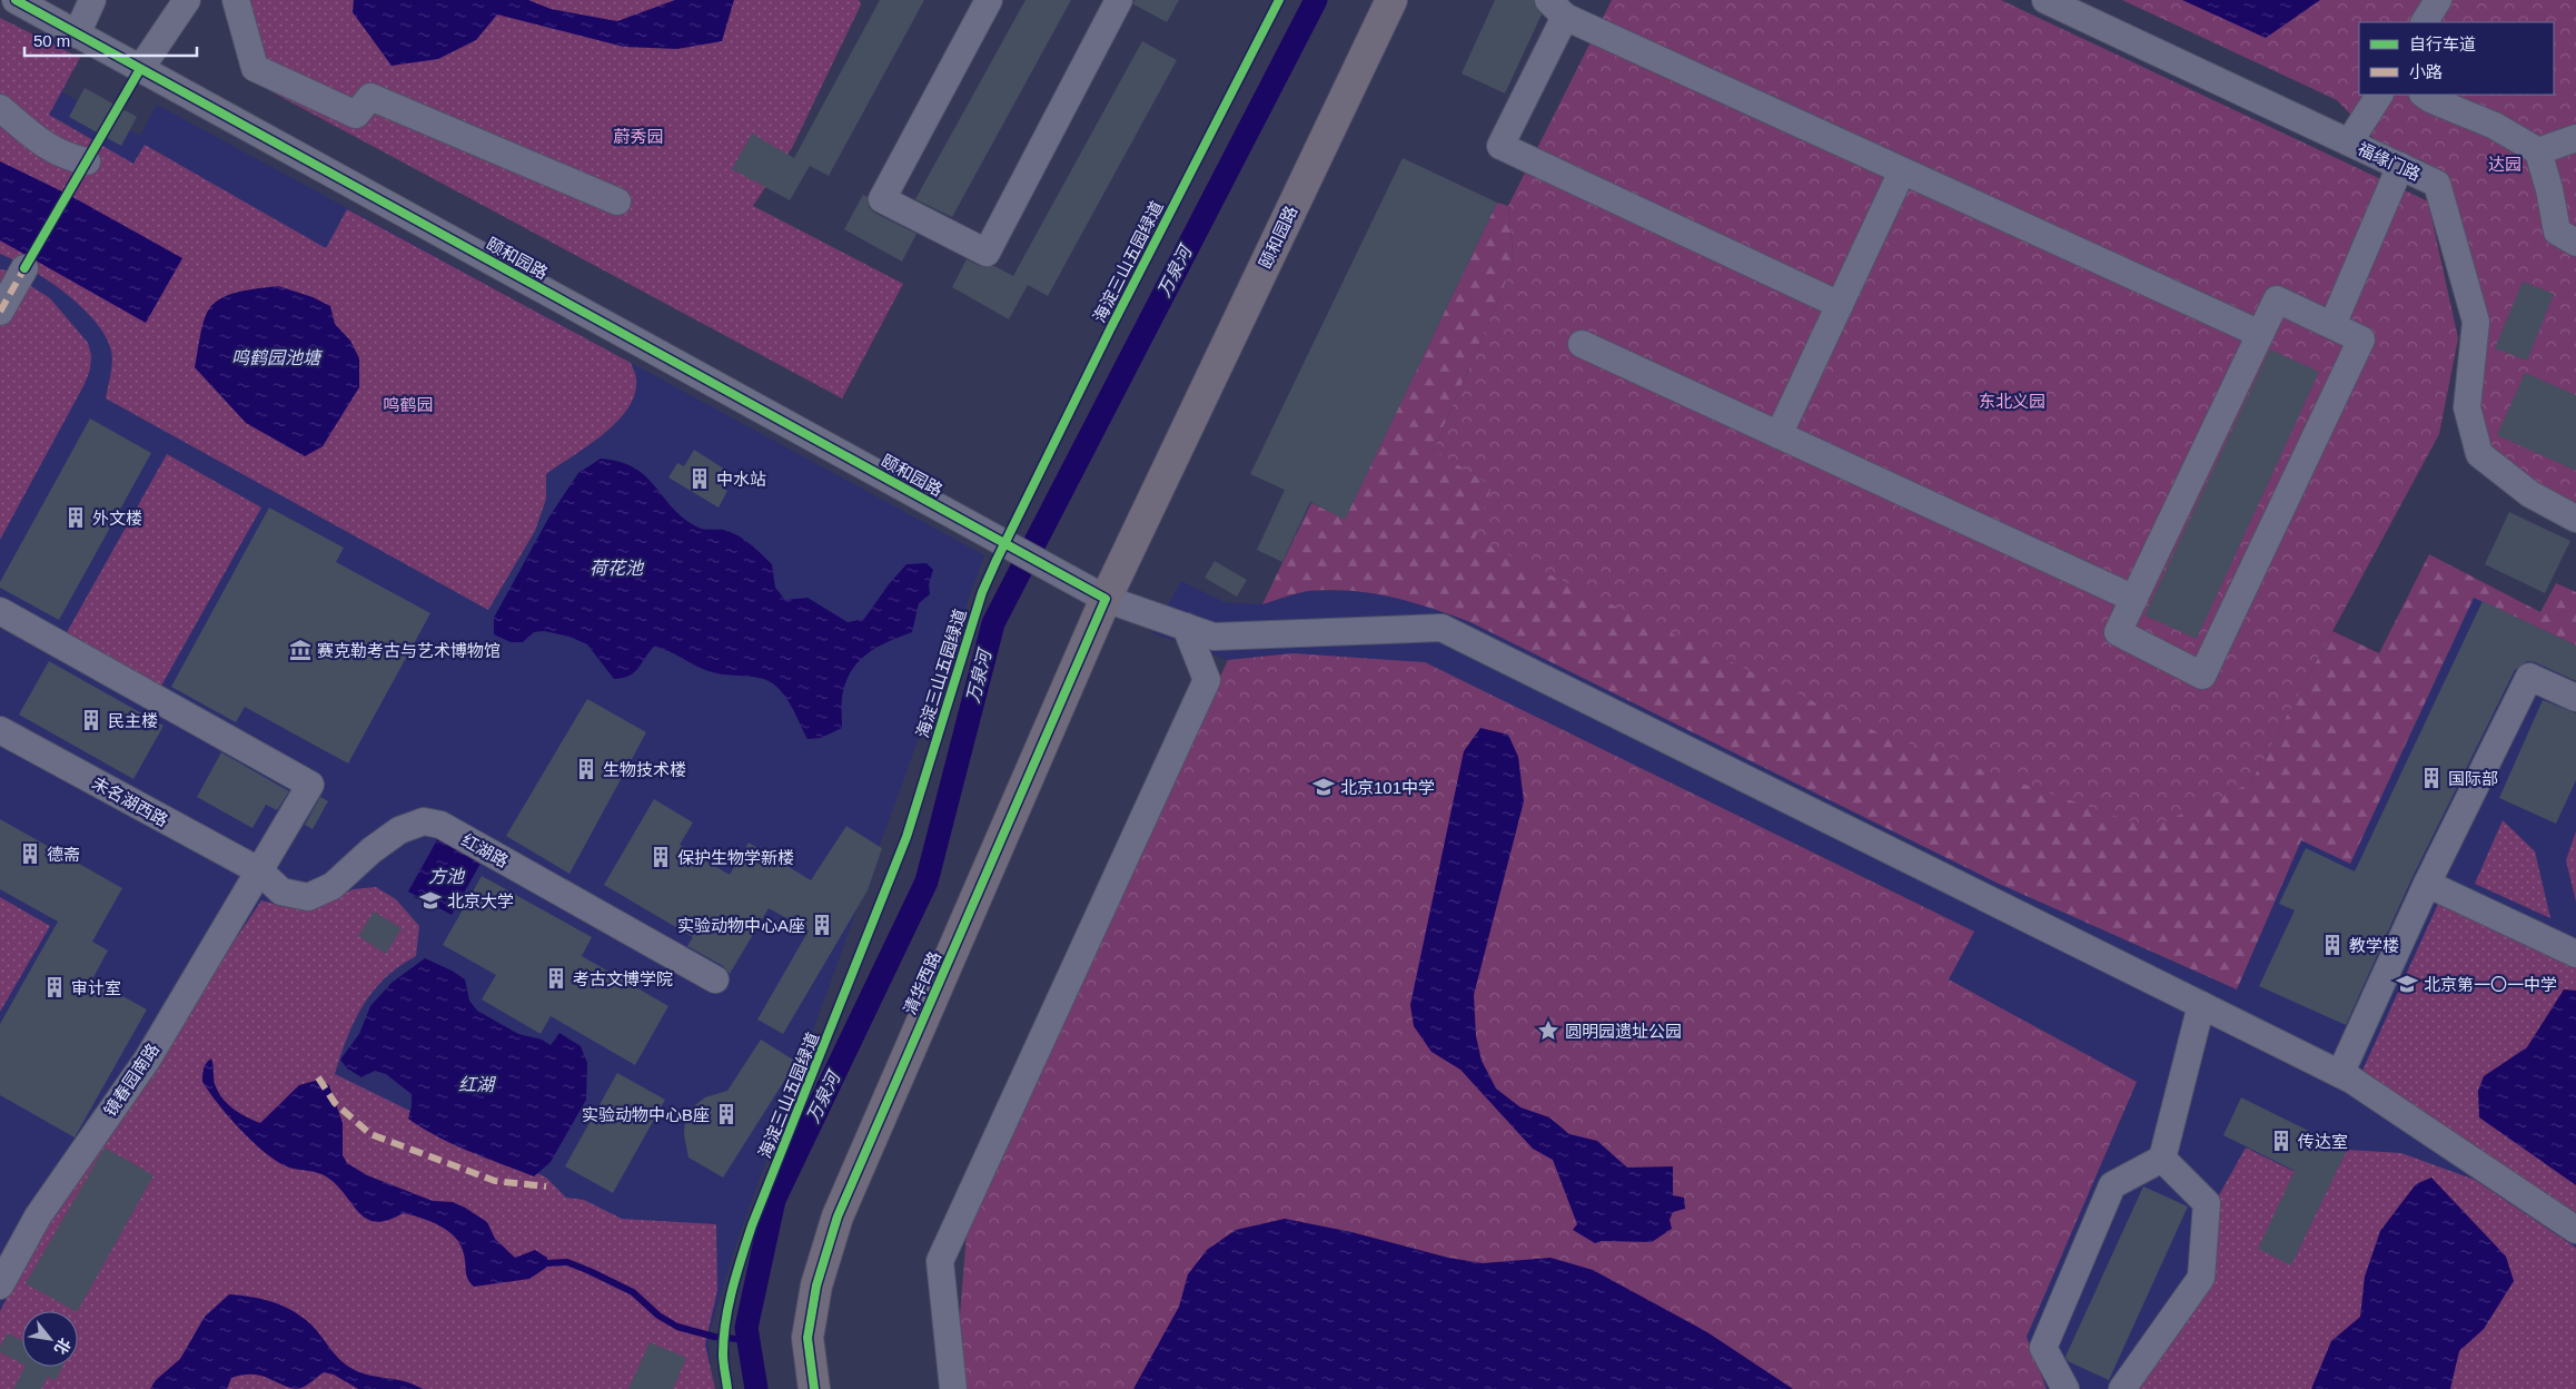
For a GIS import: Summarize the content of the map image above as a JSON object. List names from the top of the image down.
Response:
{
  "streets": {
    "main road": ["颐和园路", "清华西路"],
    "street": [
      "福缘门路",
      "未名湖西路",
      "红湖路",
      "镜春园南路"
    ],
    "cycle path": ["海淀三山五园绿道"]
  },
  "crossings": [
    ["颐和园路", "清华西路"],
    ["未名湖西路", "红湖路"],
    ["未名湖西路", "镜春园南路"],
    ["红湖路", "镜春园南路"]
  ],
  "water": [
    "万泉河",
    "鸣鹤园池塘",
    "荷花池",
    "方池",
    "红湖"
  ],
  "parks": [
    "蔚秀园",
    "达园",
    "东北义园",
    "鸣鹤园"
  ],
  "places": {
    "building": [
      "中水站",
      "外文楼",
      "民主楼",
      "生物技术楼",
      "国际部",
      "德斋",
      "保护生物学新楼",
      "实验动物中心A座",
      "教学楼",
      "考古文博学院",
      "审计室",
      "实验动物中心B座",
      "传达室"
    ],
    "museum": ["赛克勒考古与艺术博物馆"],
    "school or university": ["北京101中学", "北京大学", "北京第一〇一中学"],
    "place": ["圆明园遗址公园"]
  },
  "legend": ["自行车道", "小路"],
  "scale_bar": "50 m",
  "north": "bottom right"
}
